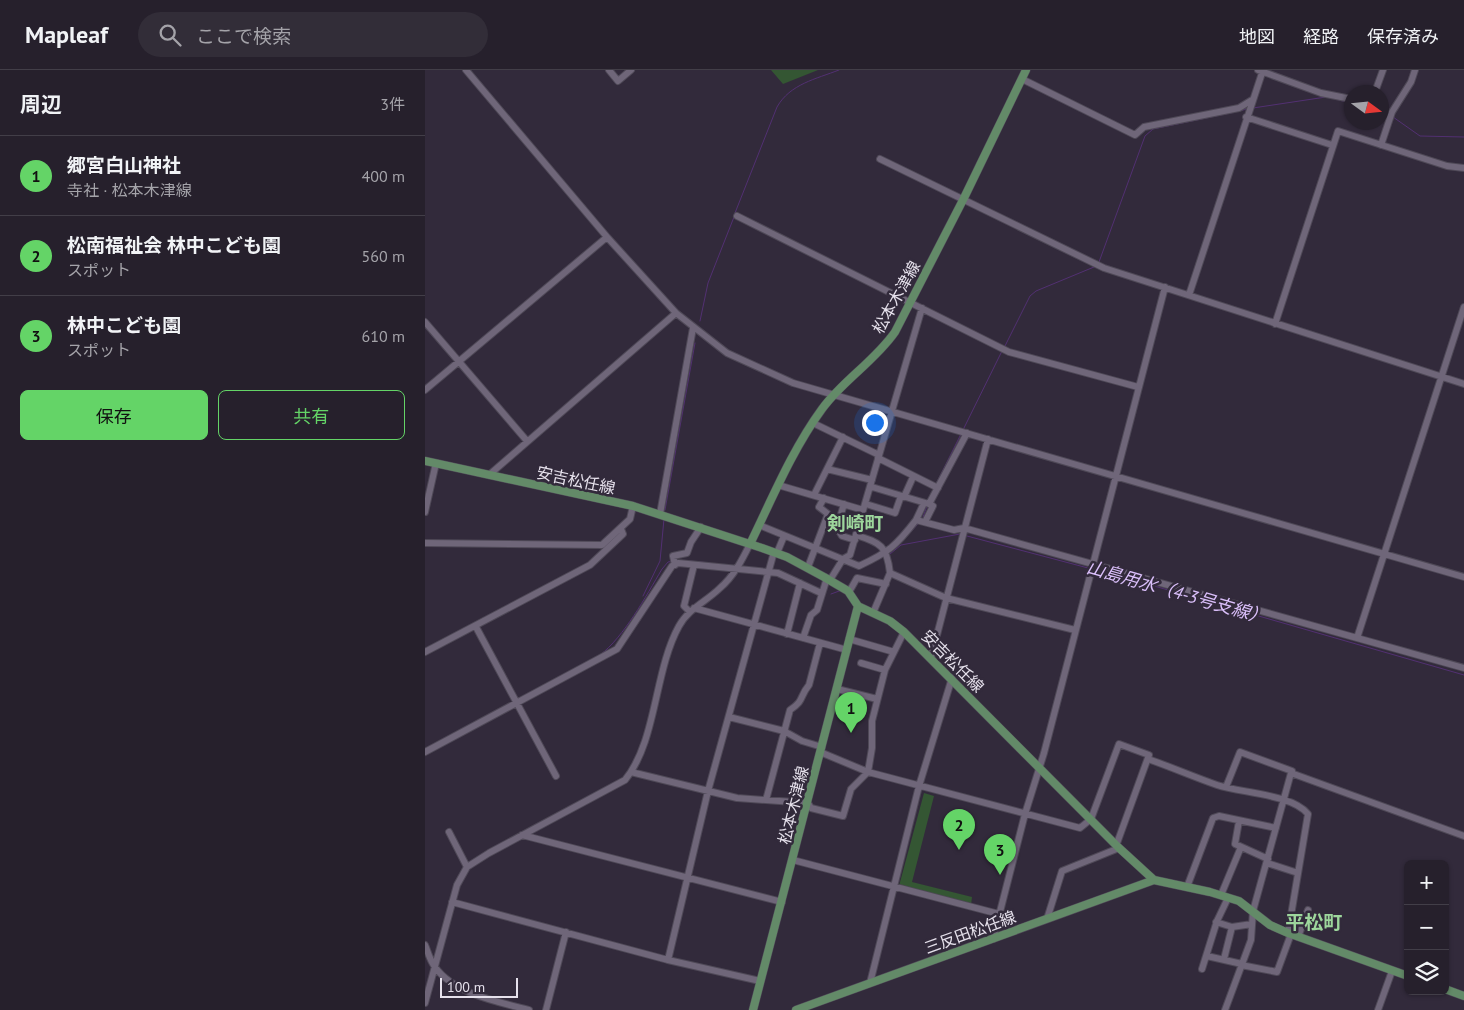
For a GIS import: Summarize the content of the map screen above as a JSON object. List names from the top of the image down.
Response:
{
  "streets": {
    "main road": ["松本木津線", "安吉松任線", "三反田松任線"]
  },
  "crossings": [
    ["松本木津線", "安吉松任線"],
    ["安吉松任線", "三反田松任線"]
  ],
  "districts": ["剣崎町", "平松町"],
  "water": ["山島用水（4-3号支線）"],
  "scale_bar": "100 m",
  "north": "right",
  "page": {
    "header": "Mapleaf",
    "search": "ここで検索",
    "nav": ["地図", "経路", "保存済み"],
    "heading": ["周辺", "3件"],
    "list": [
      {
        "mark": "1",
        "name": "郷宮白山神社",
        "note": "寺社 · 松本木津線",
        "value": "400 m"
      },
      {
        "mark": "2",
        "name": "松南福祉会 林中こども園",
        "note": "スポット",
        "value": "560 m"
      },
      {
        "mark": "3",
        "name": "林中こども園",
        "note": "スポット",
        "value": "610 m"
      }
    ],
    "buttons": ["保存", "共有"],
    "pins": ["1", "2", "3"],
    "map_buttons": ["+", "−"],
    "scale": "100 m"
  }
}
